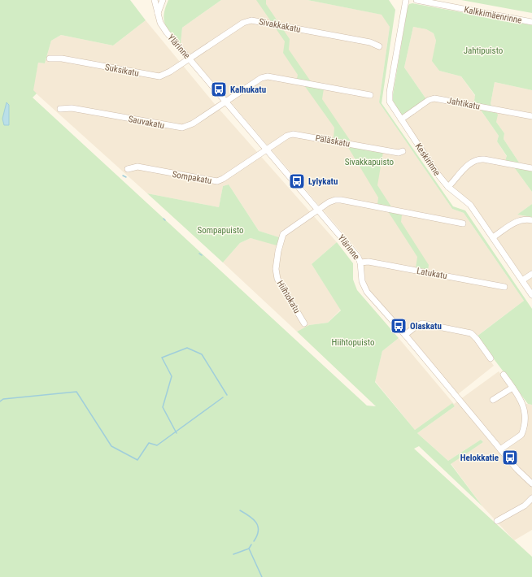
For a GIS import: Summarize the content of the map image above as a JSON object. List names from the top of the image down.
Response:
{
  "streets": {
    "street": [
      "Kalkkimäenrinne",
      "Sivakkakatu",
      "Ylärinne",
      "Suksikatu",
      "Jahtikatu",
      "Sauvakatu",
      "Päläskatu",
      "Keskirinne",
      "Sompakatu",
      "Latukatu",
      "Hiihtokatu"
    ]
  },
  "crossings": [
    ["Sivakkakatu", "Ylärinne"],
    ["Sivakkakatu", "Suksikatu"],
    ["Ylärinne", "Suksikatu"],
    ["Ylärinne", "Sauvakatu"],
    ["Ylärinne", "Päläskatu"],
    ["Ylärinne", "Sompakatu"],
    ["Ylärinne", "Latukatu"],
    ["Ylärinne", "Hiihtokatu"],
    ["Jahtikatu", "Keskirinne"],
    ["Päläskatu", "Sompakatu"]
  ],
  "parks": [
    "Jahtipuisto",
    "Sivakkapuisto",
    "Sompapuisto",
    "Hiihtopuisto"
  ],
  "places": {
    "bus stop": [
      "Kalhukatu",
      "Lylykatu",
      "Olaskatu",
      "Helokkatie"
    ]
  }
}
